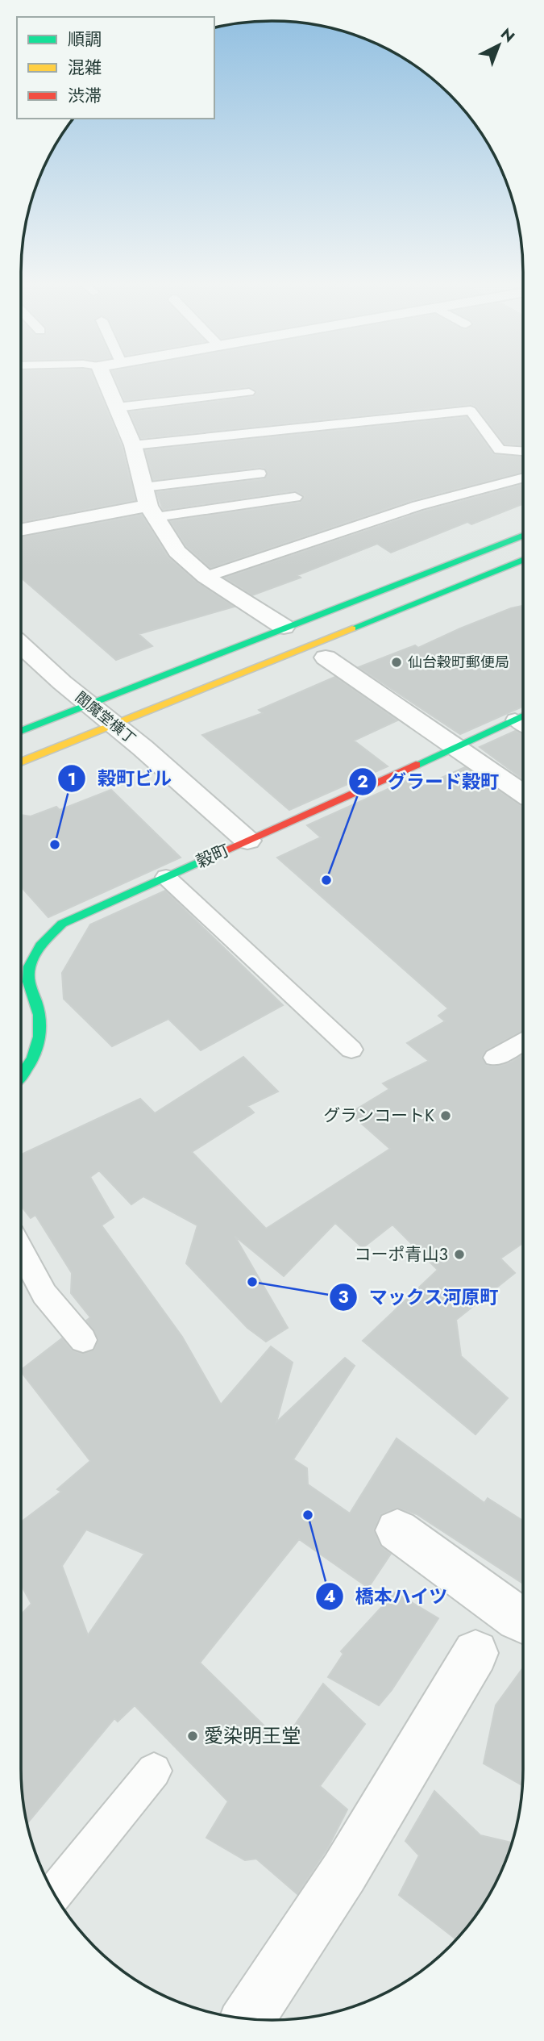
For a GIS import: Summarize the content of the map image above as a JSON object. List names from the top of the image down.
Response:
{
  "streets": {
    "street": ["閻魔堂横丁", "穀町"]
  },
  "crossings": [
    ["閻魔堂横丁", "穀町"]
  ],
  "places": [
    "仙台穀町郵便局",
    "穀町ビル",
    "グラード穀町",
    "グランコートK",
    "コーポ青山3",
    "マックス河原町",
    "橋本ハイツ",
    "愛染明王堂"
  ],
  "legend": ["順調", "混雑", "渋滞"],
  "north": "top right"
}
